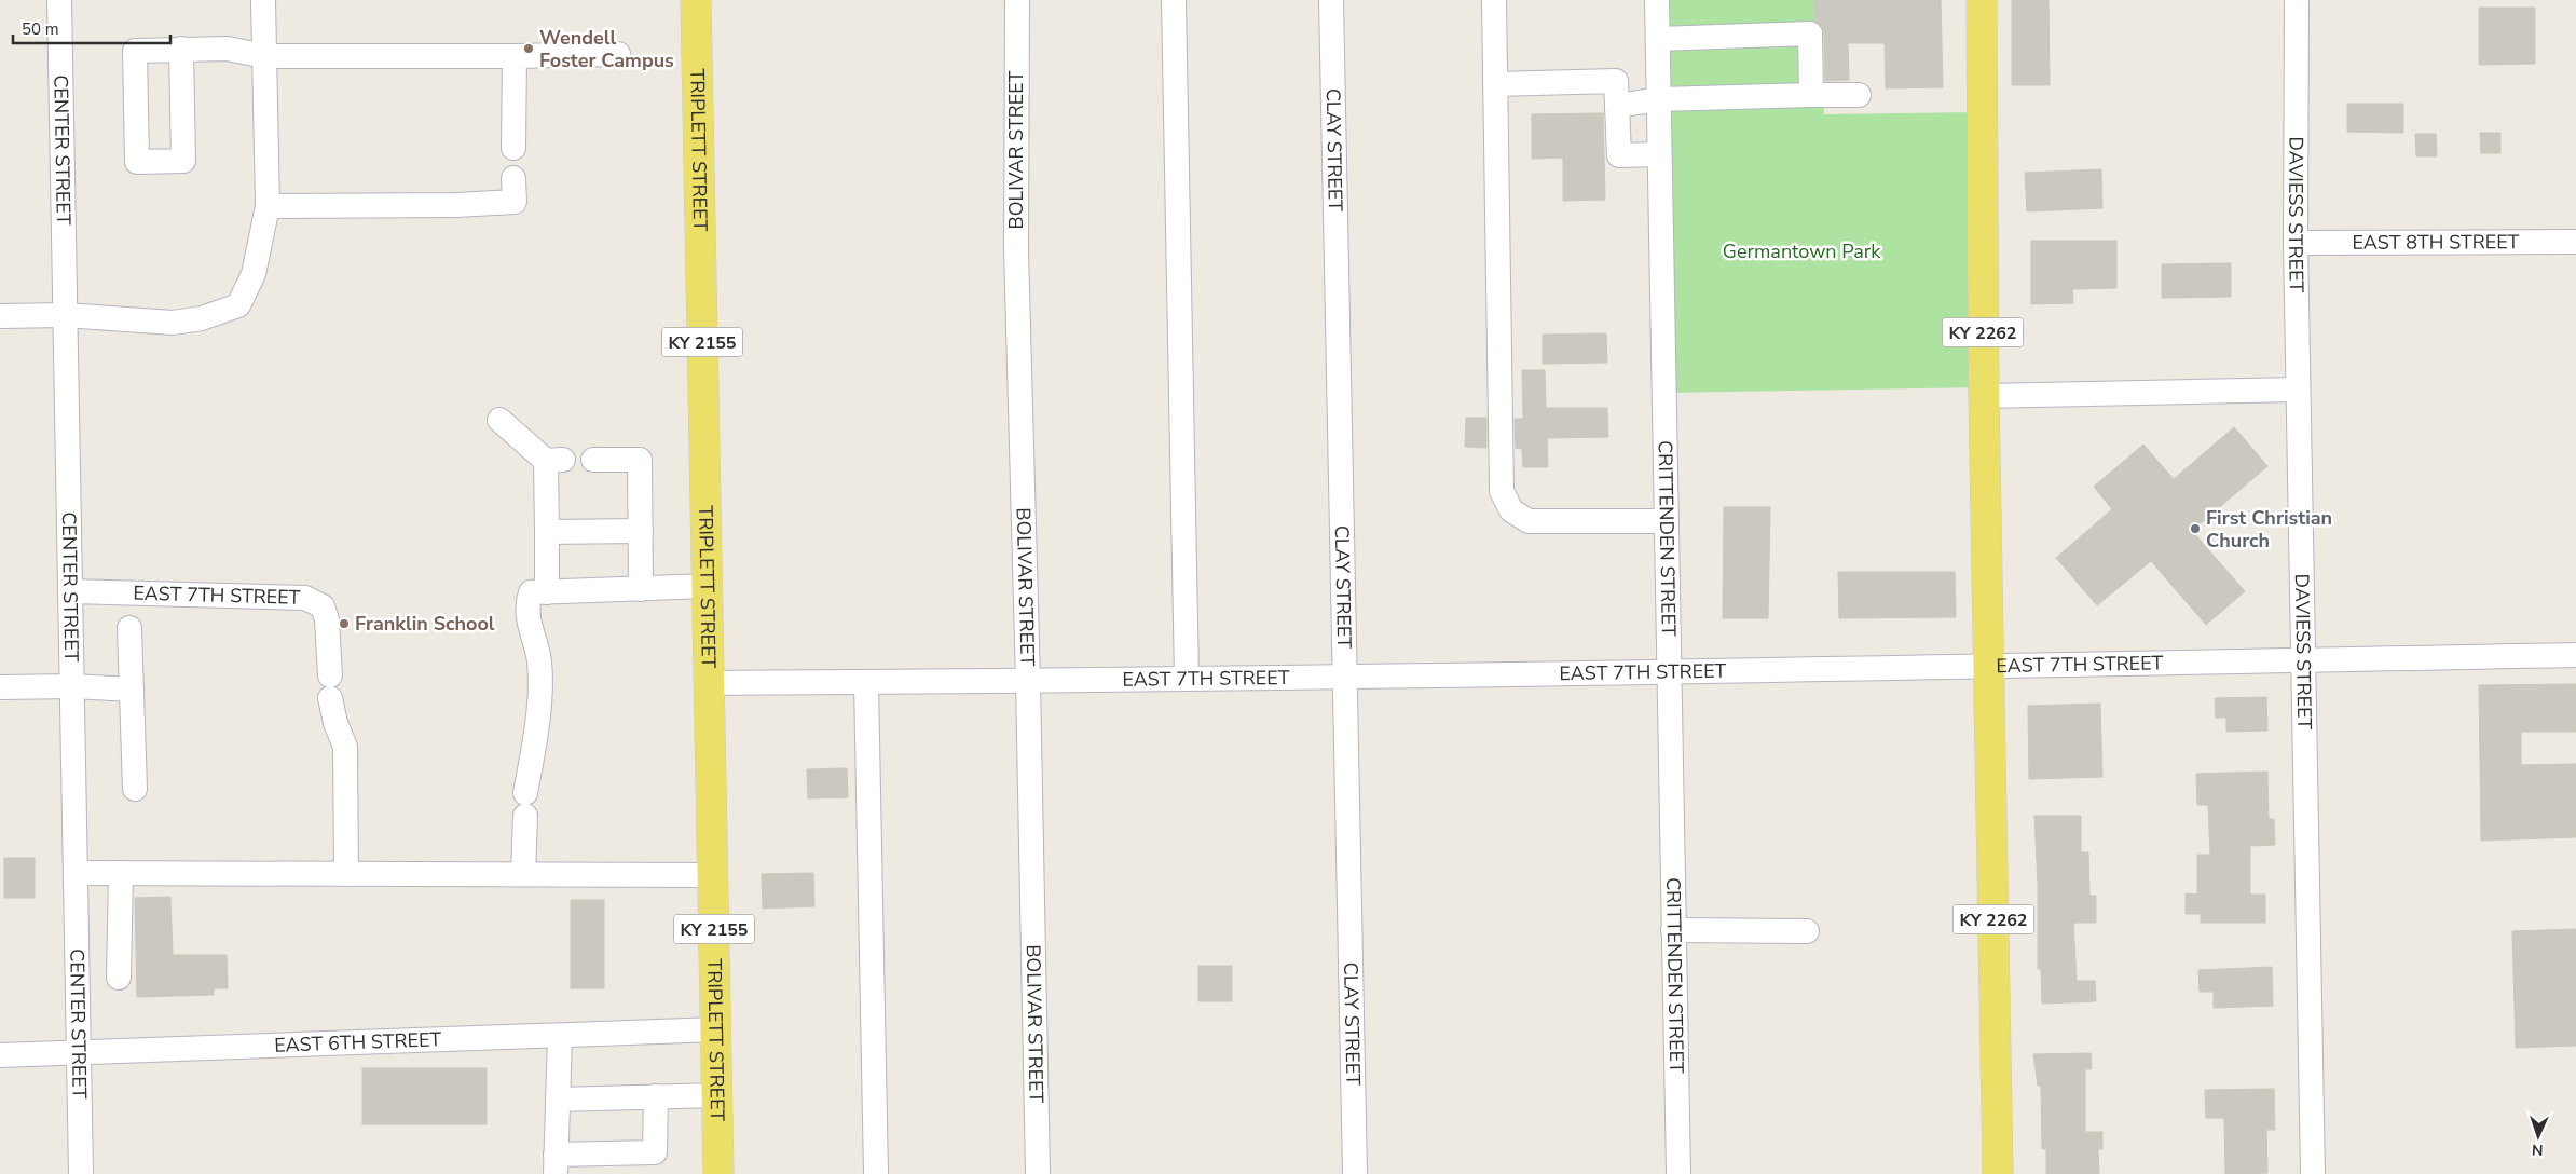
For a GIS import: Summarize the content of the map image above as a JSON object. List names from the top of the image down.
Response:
{
  "streets": {
    "main road": ["TRIPLETT STREET", "KY 2262", "KY 2155"],
    "street": [
      "CENTER STREET",
      "BOLIVAR STREET",
      "CLAY STREET",
      "DAVIESS STREET",
      "EAST 8TH STREET",
      "CRITTENDEN STREET",
      "EAST 7TH STREET",
      "EAST 6TH STREET"
    ]
  },
  "crossings": [
    ["CENTER STREET", "EAST 7TH STREET"],
    ["CENTER STREET", "EAST 6TH STREET"],
    ["TRIPLETT STREET", "EAST 7TH STREET"],
    ["TRIPLETT STREET", "EAST 6TH STREET"],
    ["BOLIVAR STREET", "EAST 7TH STREET"],
    ["CLAY STREET", "EAST 7TH STREET"],
    ["DAVIESS STREET", "EAST 8TH STREET"],
    ["DAVIESS STREET", "EAST 7TH STREET"],
    ["KY 2262", "EAST 7TH STREET"],
    ["CRITTENDEN STREET", "EAST 7TH STREET"]
  ],
  "parks": ["Germantown Park"],
  "places": ["Wendell Foster Campus", "First Christian Church", "Franklin School"],
  "scale_bar": "50 m",
  "north": "bottom"
}
